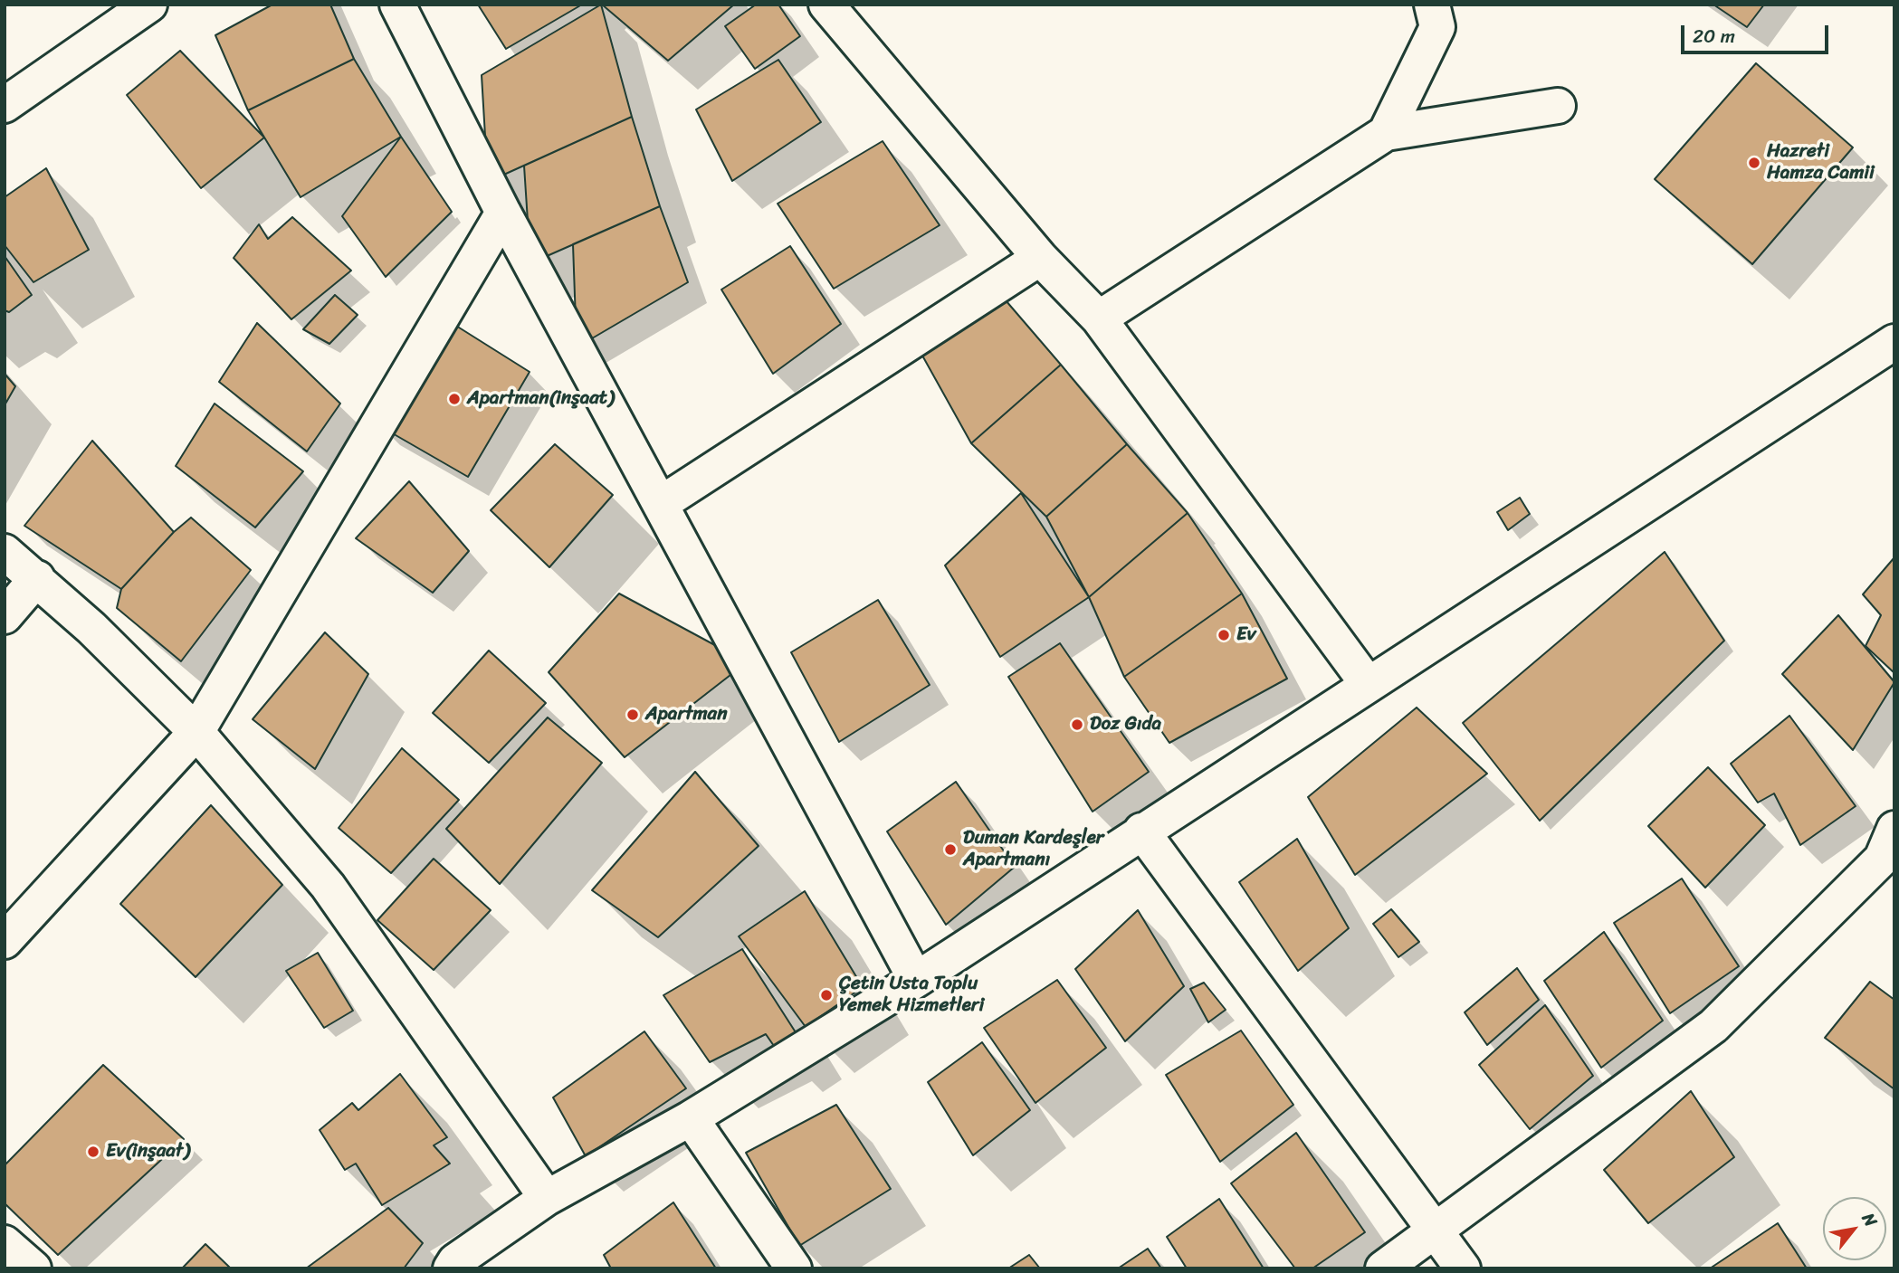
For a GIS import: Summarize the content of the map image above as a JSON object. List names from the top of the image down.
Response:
{
  "places": [
    "Hazreti Hamza Camii",
    "Apartman(inşaat)",
    "Ev",
    "Apartman",
    "Doz Gıda",
    "Duman Kardeşler Apartmanı",
    "Çetin Usta Toplu Yemek Hizmetleri",
    "Ev(inşaat)"
  ],
  "scale_bar": "20 m",
  "north": "top right"
}
